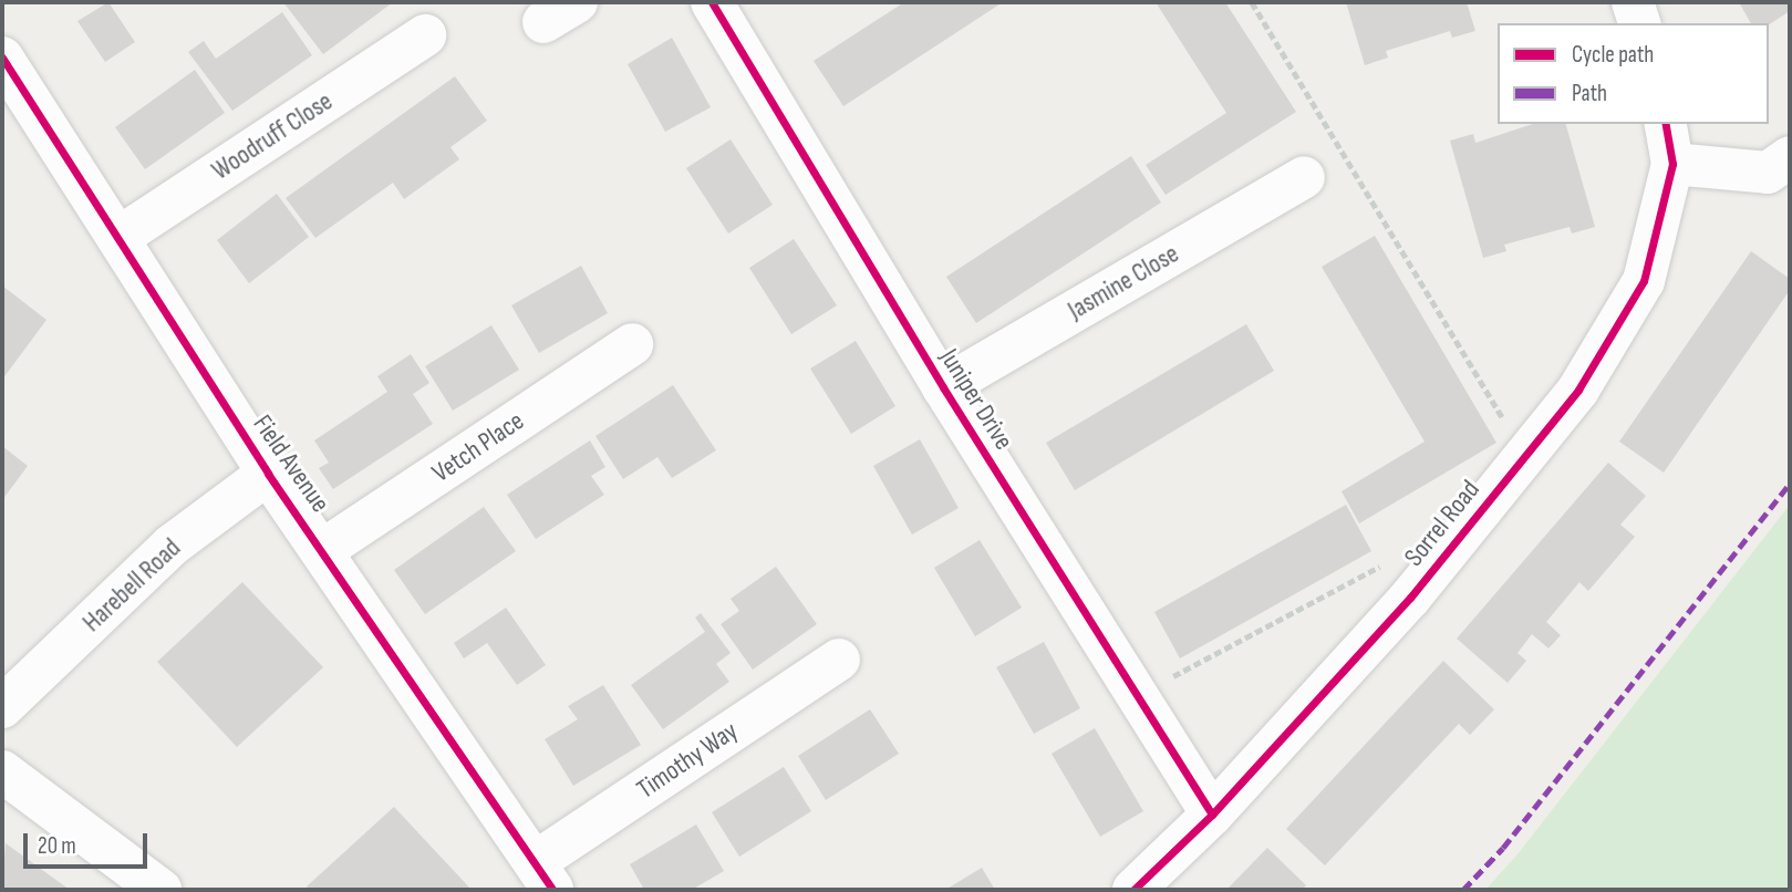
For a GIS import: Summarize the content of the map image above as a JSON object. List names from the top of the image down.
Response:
{
  "streets": {
    "street": [
      "Woodruff Close",
      "Jasmine Close",
      "Juniper Drive",
      "Vetch Place",
      "Field Avenue",
      "Sorrel Road",
      "Harebell Road",
      "Timothy Way"
    ]
  },
  "crossings": [
    ["Woodruff Close", "Field Avenue"],
    ["Jasmine Close", "Juniper Drive"],
    ["Juniper Drive", "Sorrel Road"],
    ["Vetch Place", "Field Avenue"],
    ["Field Avenue", "Harebell Road"],
    ["Field Avenue", "Timothy Way"]
  ],
  "legend": ["Cycle path", "Path"],
  "scale_bar": "20 m"
}
